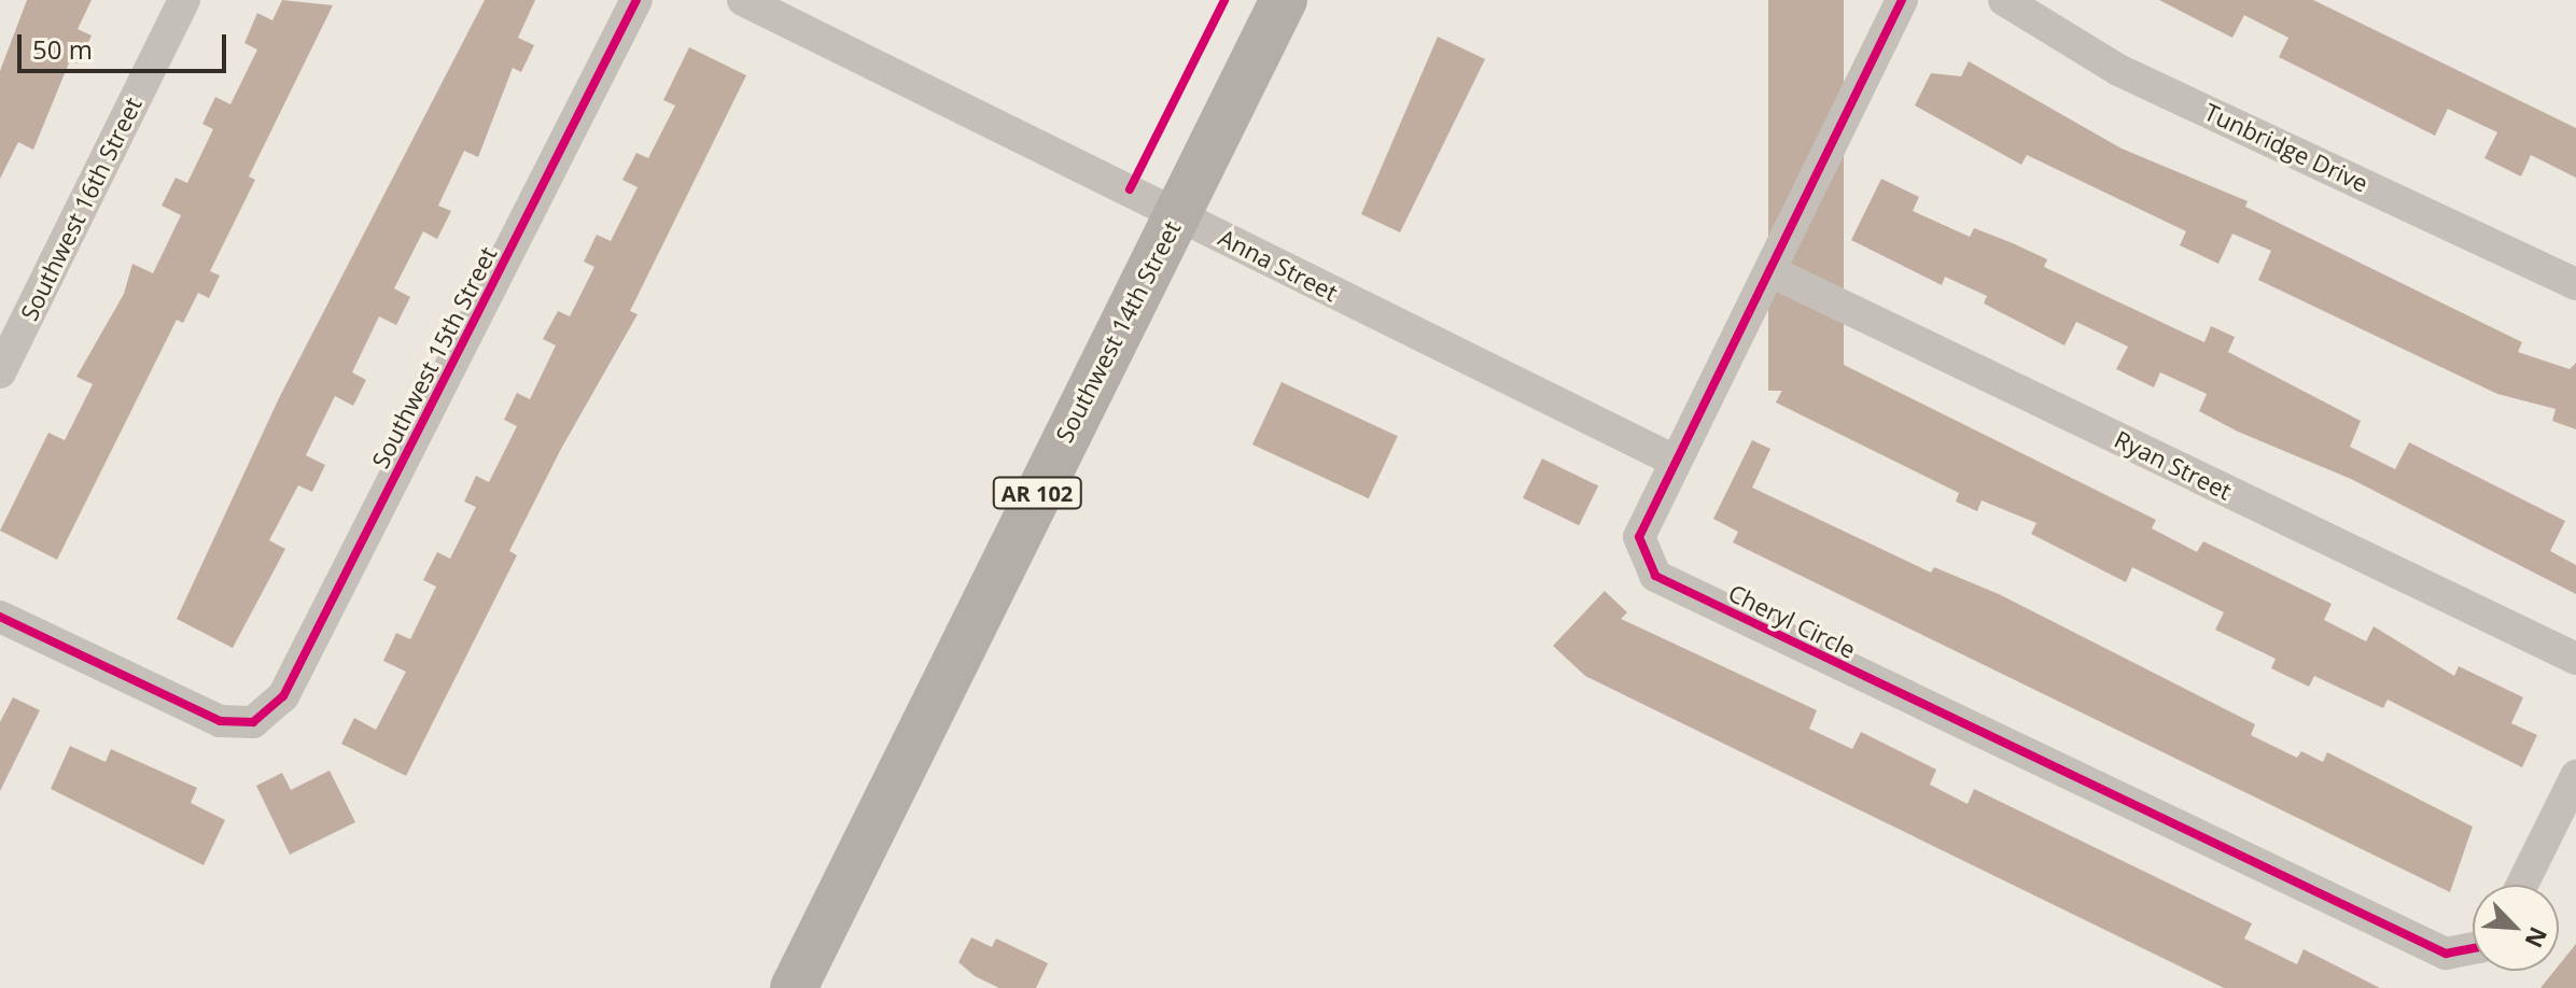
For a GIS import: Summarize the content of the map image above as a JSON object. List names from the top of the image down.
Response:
{
  "streets": {
    "main road": ["Southwest 14th Street", "AR 102"],
    "street": [
      "Tunbridge Drive",
      "Southwest 16th Street",
      "Anna Street",
      "Southwest 15th Street",
      "Ryan Street",
      "Cheryl Circle"
    ]
  },
  "crossings": [
    ["Anna Street", "Southwest 14th Street"],
    ["Anna Street", "Cheryl Circle"],
    ["Ryan Street", "Cheryl Circle"]
  ],
  "scale_bar": "50 m",
  "north": "bottom right"
}
